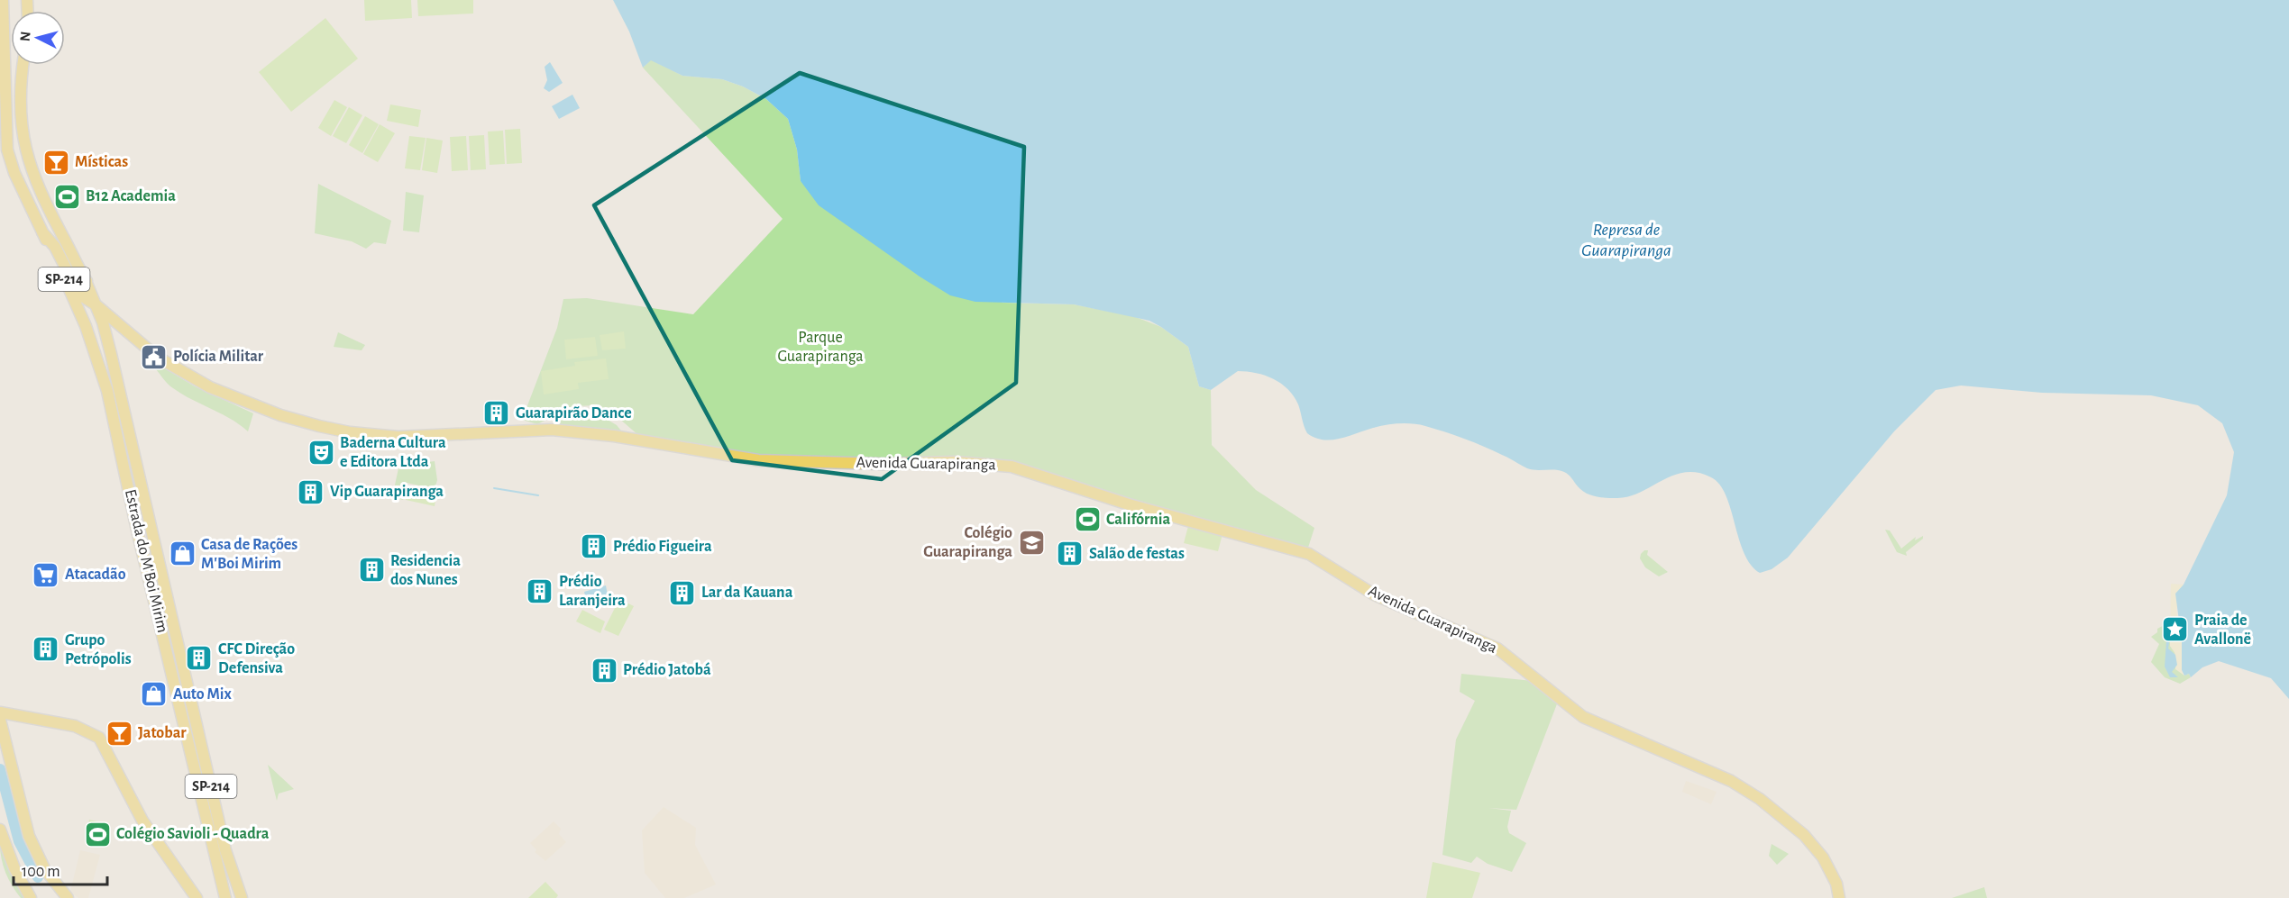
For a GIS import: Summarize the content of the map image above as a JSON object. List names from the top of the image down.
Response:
{
  "streets": {
    "main road": ["SP-214", "Avenida Guarapiranga", "Estrada do M'Boi Mirim"]
  },
  "crossings": [
    ["Avenida Guarapiranga", "Estrada do M'Boi Mirim"]
  ],
  "water": ["Represa de Guarapiranga"],
  "parks": ["Parque Guarapiranga"],
  "places": {
    "bar": ["Místicas", "Jatobar"],
    "sports": ["B12 Academia", "Califórnia", "Colégio Savioli - Quadra"],
    "public building": ["Polícia Militar"],
    "building": [
      "Guarapirão Dance",
      "Vip Guarapiranga",
      "Prédio Figueira",
      "Salão de festas",
      "Residencia dos Nunes",
      "Prédio Laranjeira",
      "Lar da Kauana",
      "Grupo Petrópolis",
      "CFC Direção Defensiva",
      "Prédio Jatobá"
    ],
    "theatre": ["Baderna Cultura e Editora Ltda"],
    "school or university": ["Colégio Guarapiranga"],
    "shop": ["Casa de Rações M'Boi Mirim", "Auto Mix"],
    "supermarket": ["Atacadão"],
    "place": ["Praia de Avallonë"]
  },
  "scale_bar": "100 m",
  "north": "left"
}
